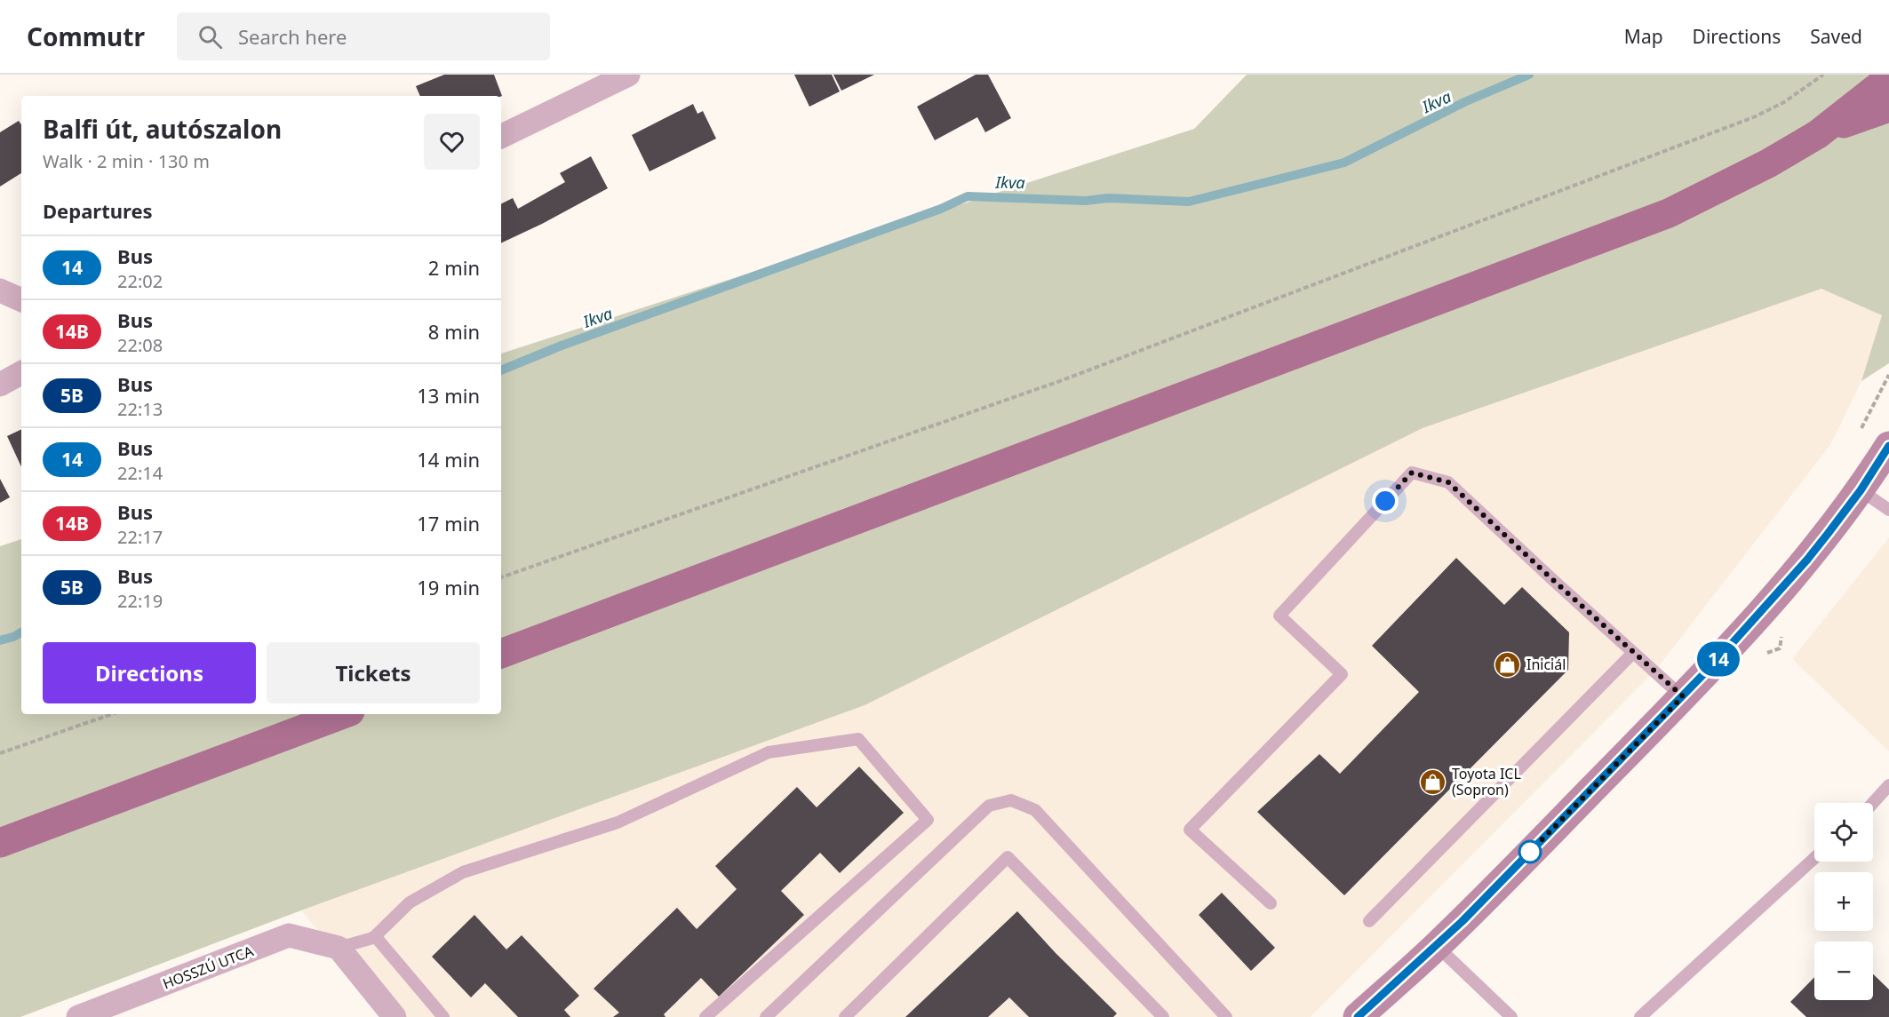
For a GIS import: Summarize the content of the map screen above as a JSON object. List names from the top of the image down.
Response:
{
  "streets": {
    "street": ["HOSSZÚ UTCA"]
  },
  "water": ["Ikva"],
  "places": {
    "shop": ["Iniciál", "Toyota ICL (Sopron)"]
  },
  "lines": ["bus line 14"],
  "page": {
    "header": "Commutr",
    "search": "Search here",
    "nav": ["Map", "Directions", "Saved"],
    "on_map": "14",
    "heading": [
      ["Balfi út, autószalon", "Walk · 2 min · 130 m"],
      "Departures"
    ],
    "list": [
      {
        "mark": "14",
        "name": "Bus",
        "note": "22:02",
        "value": "2 min"
      },
      {
        "mark": "14B",
        "name": "Bus",
        "note": "22:08",
        "value": "8 min"
      },
      {
        "mark": "5B",
        "name": "Bus",
        "note": "22:13",
        "value": "13 min"
      },
      {
        "mark": "14",
        "name": "Bus",
        "note": "22:14",
        "value": "14 min"
      },
      {
        "mark": "14B",
        "name": "Bus",
        "note": "22:17",
        "value": "17 min"
      },
      {
        "mark": "5B",
        "name": "Bus",
        "note": "22:19",
        "value": "19 min"
      }
    ],
    "buttons": ["Directions", "Tickets"],
    "map_buttons": ["+", "−"]
  }
}
